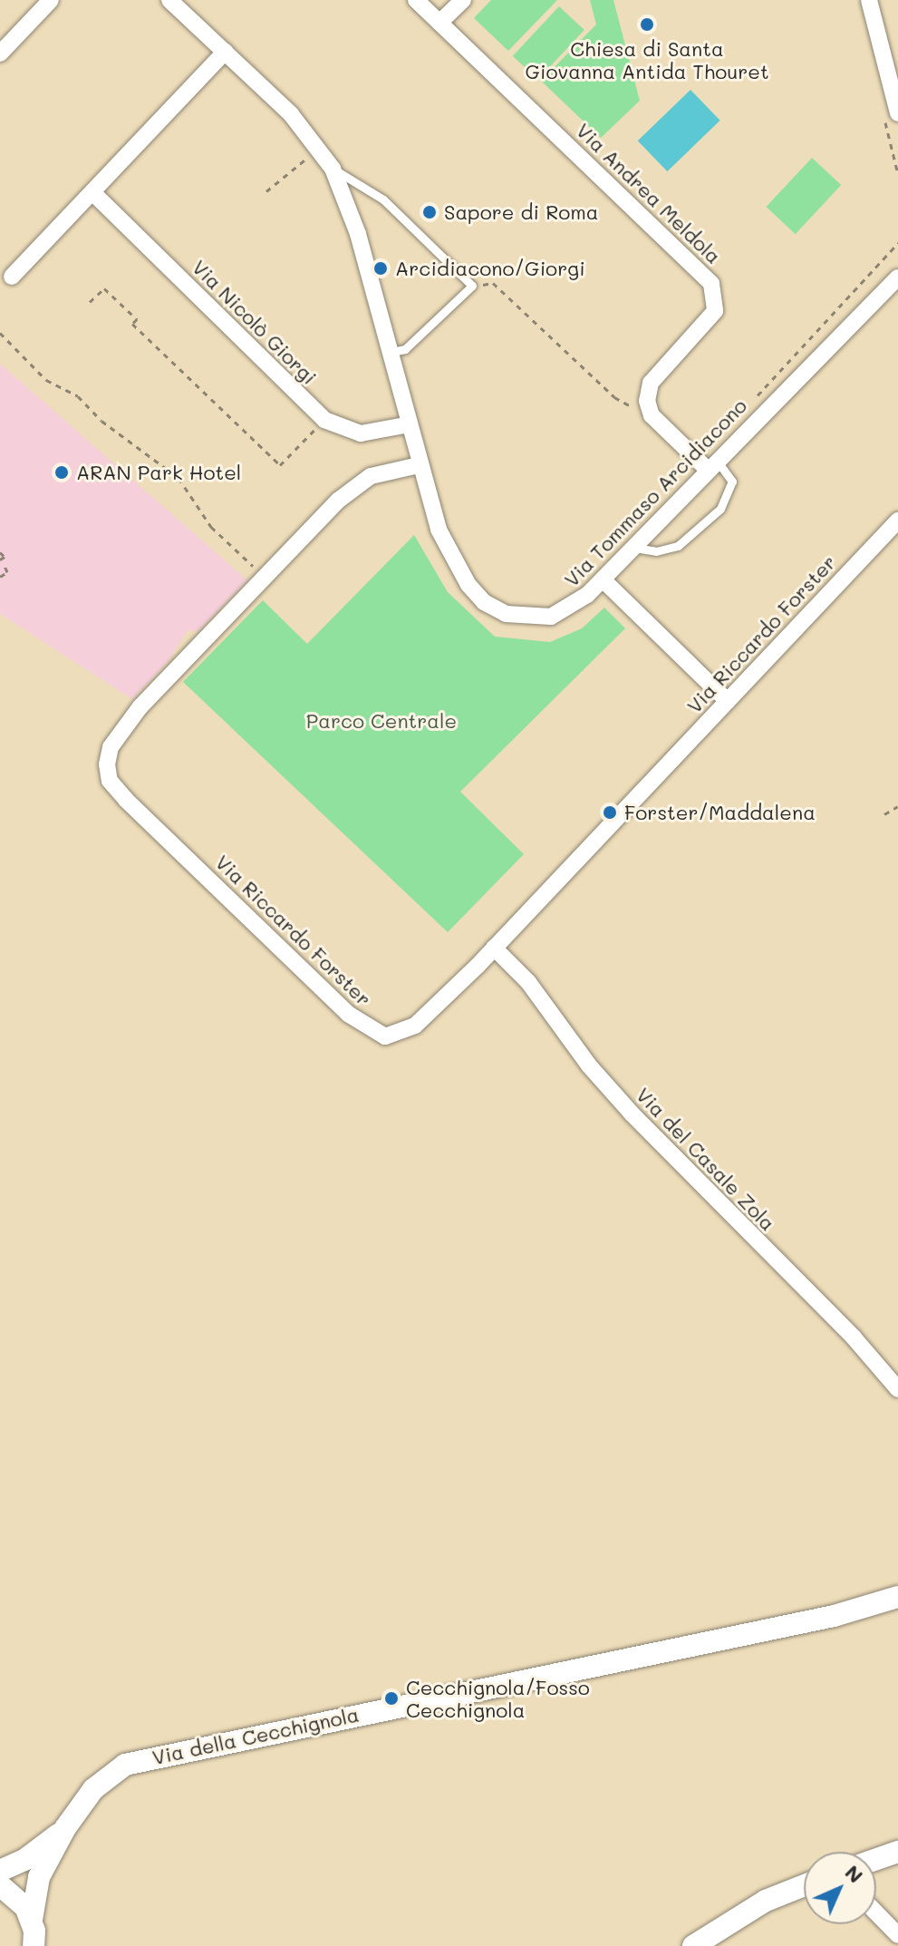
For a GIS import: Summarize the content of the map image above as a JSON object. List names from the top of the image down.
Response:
{
  "streets": {
    "street": [
      "Via Andrea Meldola",
      "Via Nicolò Giorgi",
      "Via Tommaso Arcidiacono",
      "Via Riccardo Forster",
      "Via del Casale Zola",
      "Via della Cecchignola"
    ]
  },
  "crossings": [
    ["Via Nicolò Giorgi", "Via Tommaso Arcidiacono"],
    ["Via Tommaso Arcidiacono", "Via Riccardo Forster"],
    ["Via Riccardo Forster", "Via del Casale Zola"]
  ],
  "parks": ["Parco Centrale"],
  "places": [
    "Chiesa di Santa Giovanna Antida Thouret",
    "Sapore di Roma",
    "Arcidiacono/Giorgi",
    "ARAN Park Hotel",
    "Forster/Maddalena",
    "Cecchignola/Fosso Cecchignola"
  ],
  "north": "top right"
}
